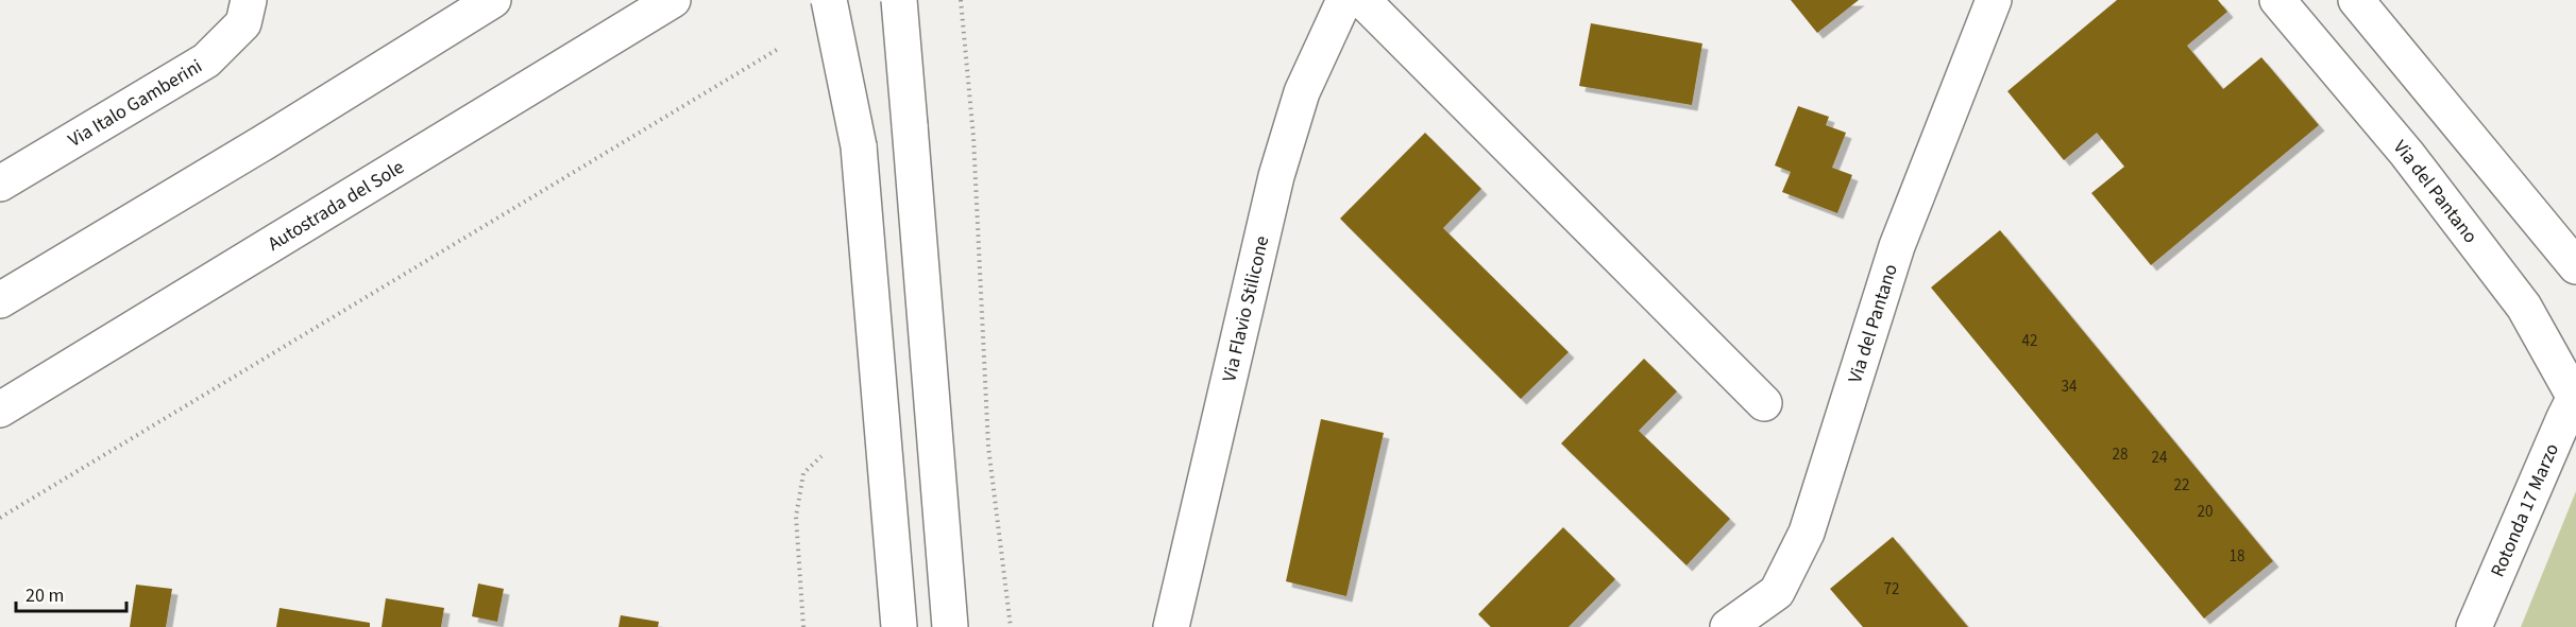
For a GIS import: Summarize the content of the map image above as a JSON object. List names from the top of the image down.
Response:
{
  "streets": {
    "main road": [
      "Via Italo Gamberini",
      "Via del Pantano",
      "Autostrada del Sole",
      "Via Flavio Stilicone",
      "Rotonda 17 Marzo"
    ]
  },
  "crossings": [
    ["Via del Pantano", "Rotonda 17 Marzo"]
  ],
  "house_numbers": [
    "42",
    "34",
    "28",
    "24",
    "22",
    "20",
    "18",
    "72"
  ],
  "scale_bar": "20 m"
}
